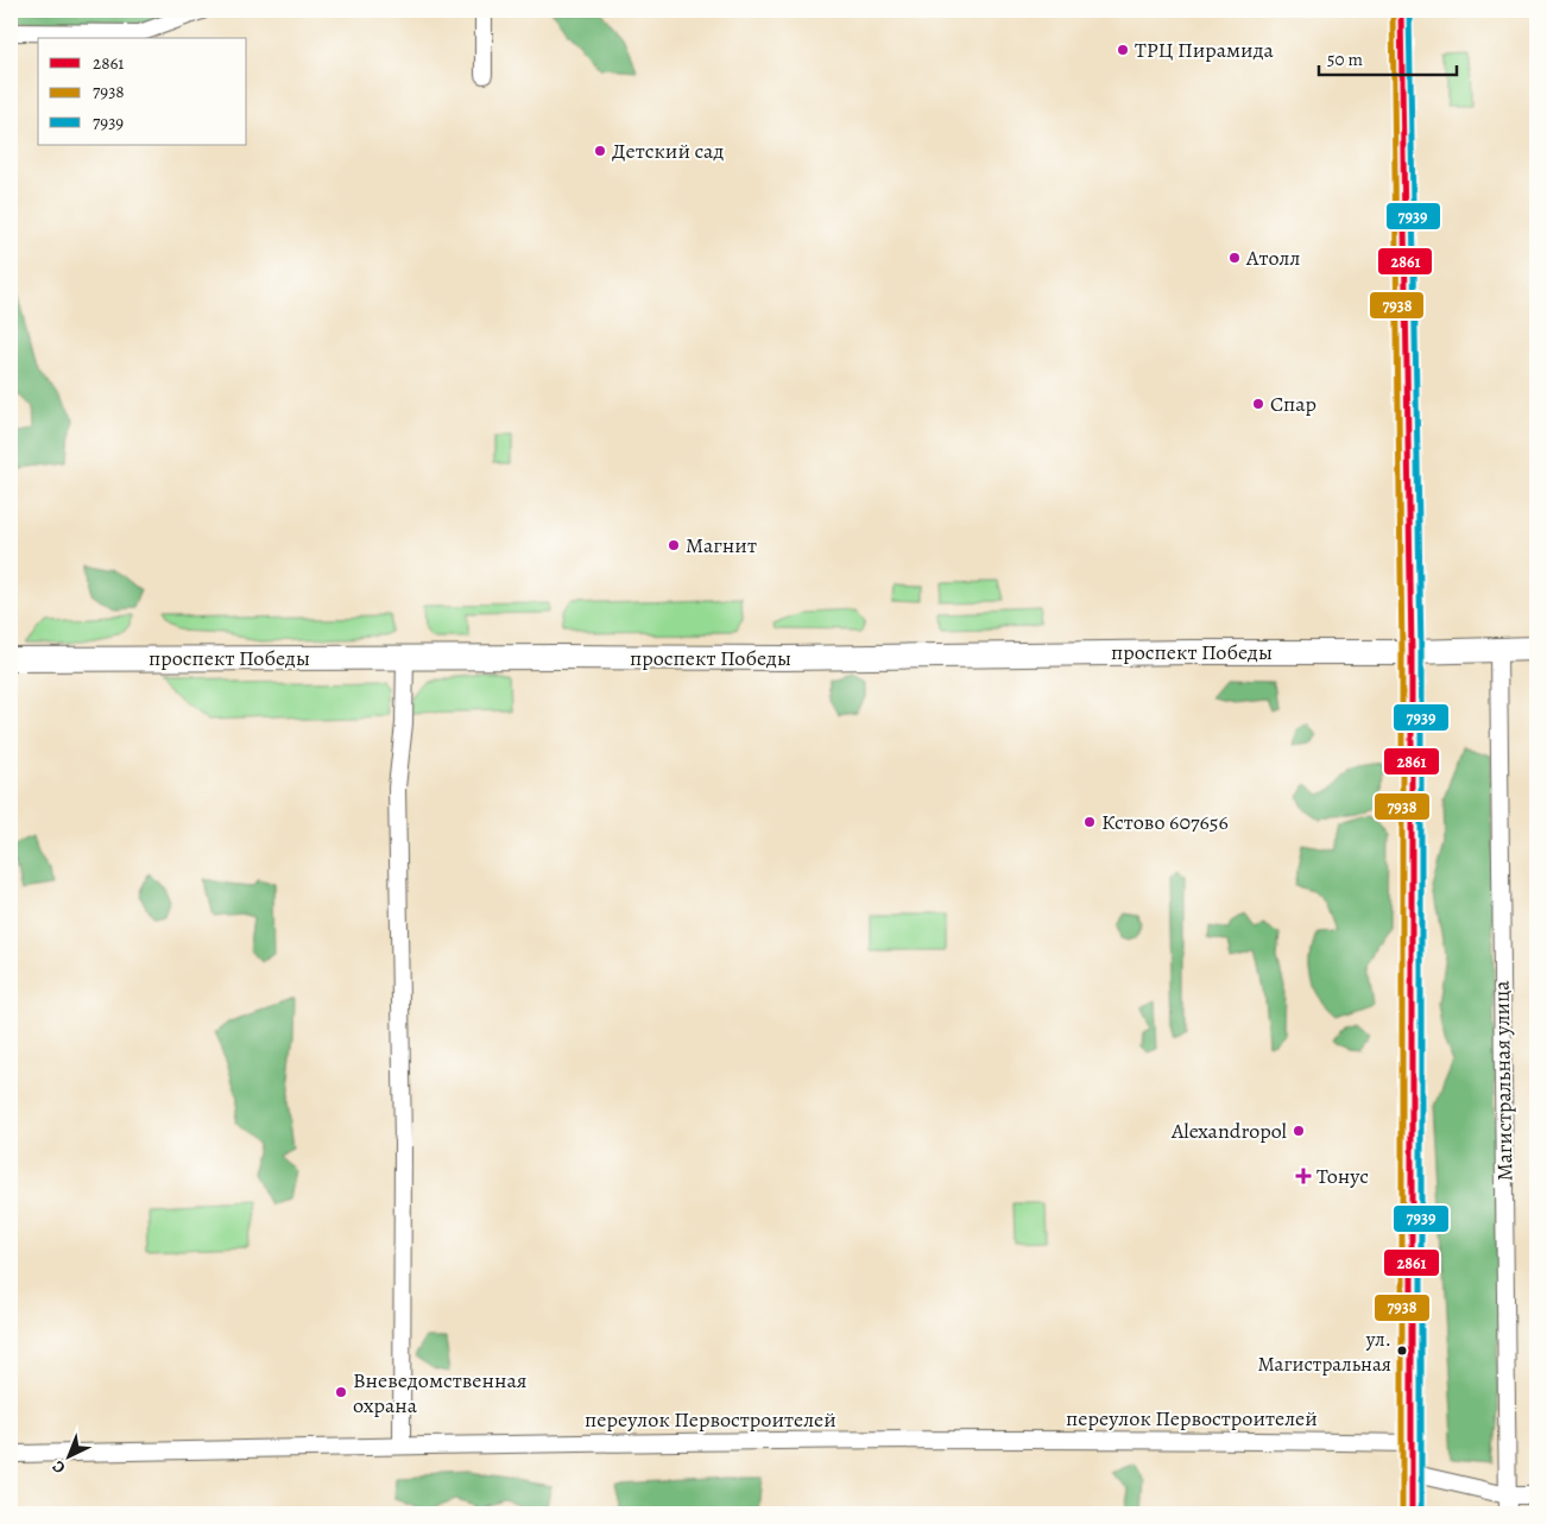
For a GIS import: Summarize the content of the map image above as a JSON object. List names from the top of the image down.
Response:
{
  "streets": {
    "street": ["проспект Победы", "Магистральная улица", "переулок Первостроителей"]
  },
  "crossings": [
    ["проспект Победы", "Магистральная улица"]
  ],
  "places": {
    "other": [
      "ТРЦ Пирамида",
      "Детский сад",
      "Атолл",
      "Спар",
      "Магнит",
      "Кстово 607656",
      "Alexandropol",
      "ул. Магистральная",
      "Вневедомственная охрана"
    ],
    "health": ["Тонус"]
  },
  "lines": ["transit line 2861", "transit line 7938", "transit line 7939"],
  "legend": ["2861", "7938", "7939"],
  "scale_bar": "50 m",
  "north": "bottom left"
}
